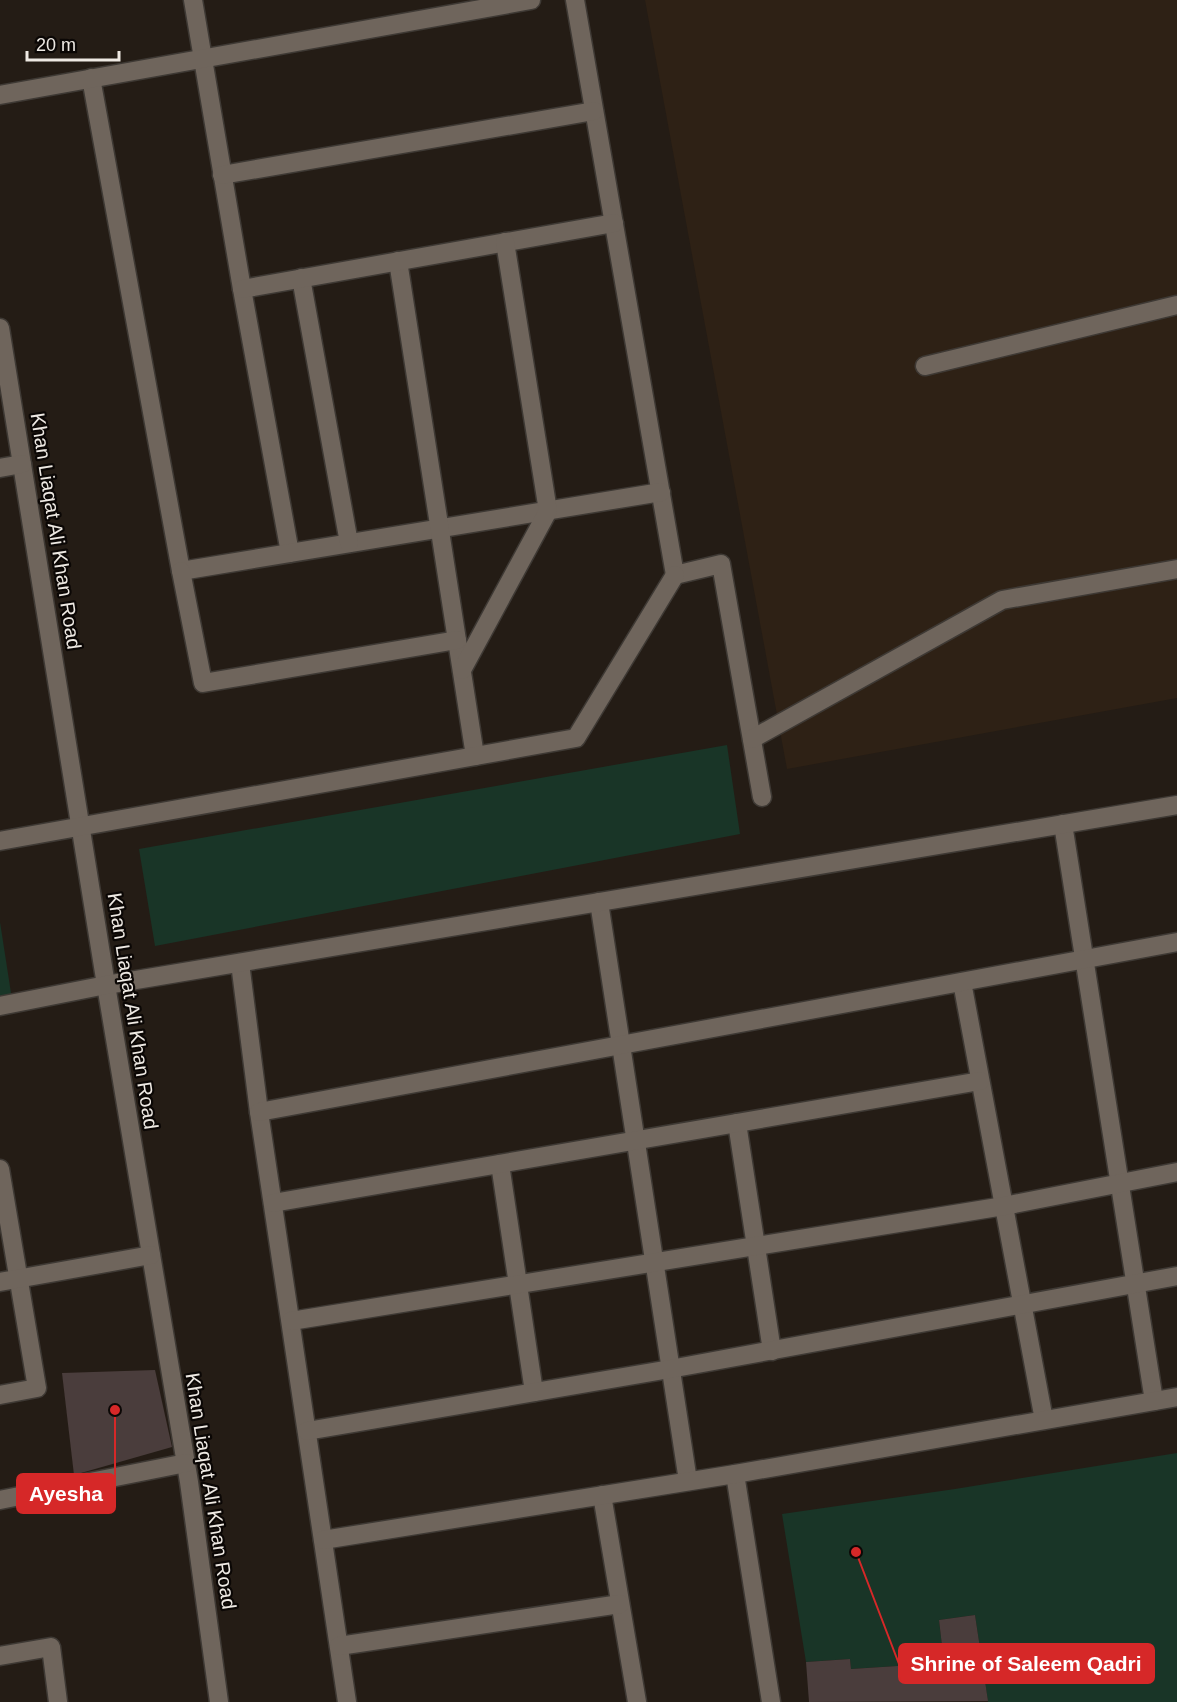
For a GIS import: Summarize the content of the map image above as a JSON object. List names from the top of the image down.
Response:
{
  "streets": {
    "street": ["Khan Liaqat Ali Khan Road"]
  },
  "places": ["Ayesha", "Shrine of Saleem Qadri"],
  "scale_bar": "20 m"
}
